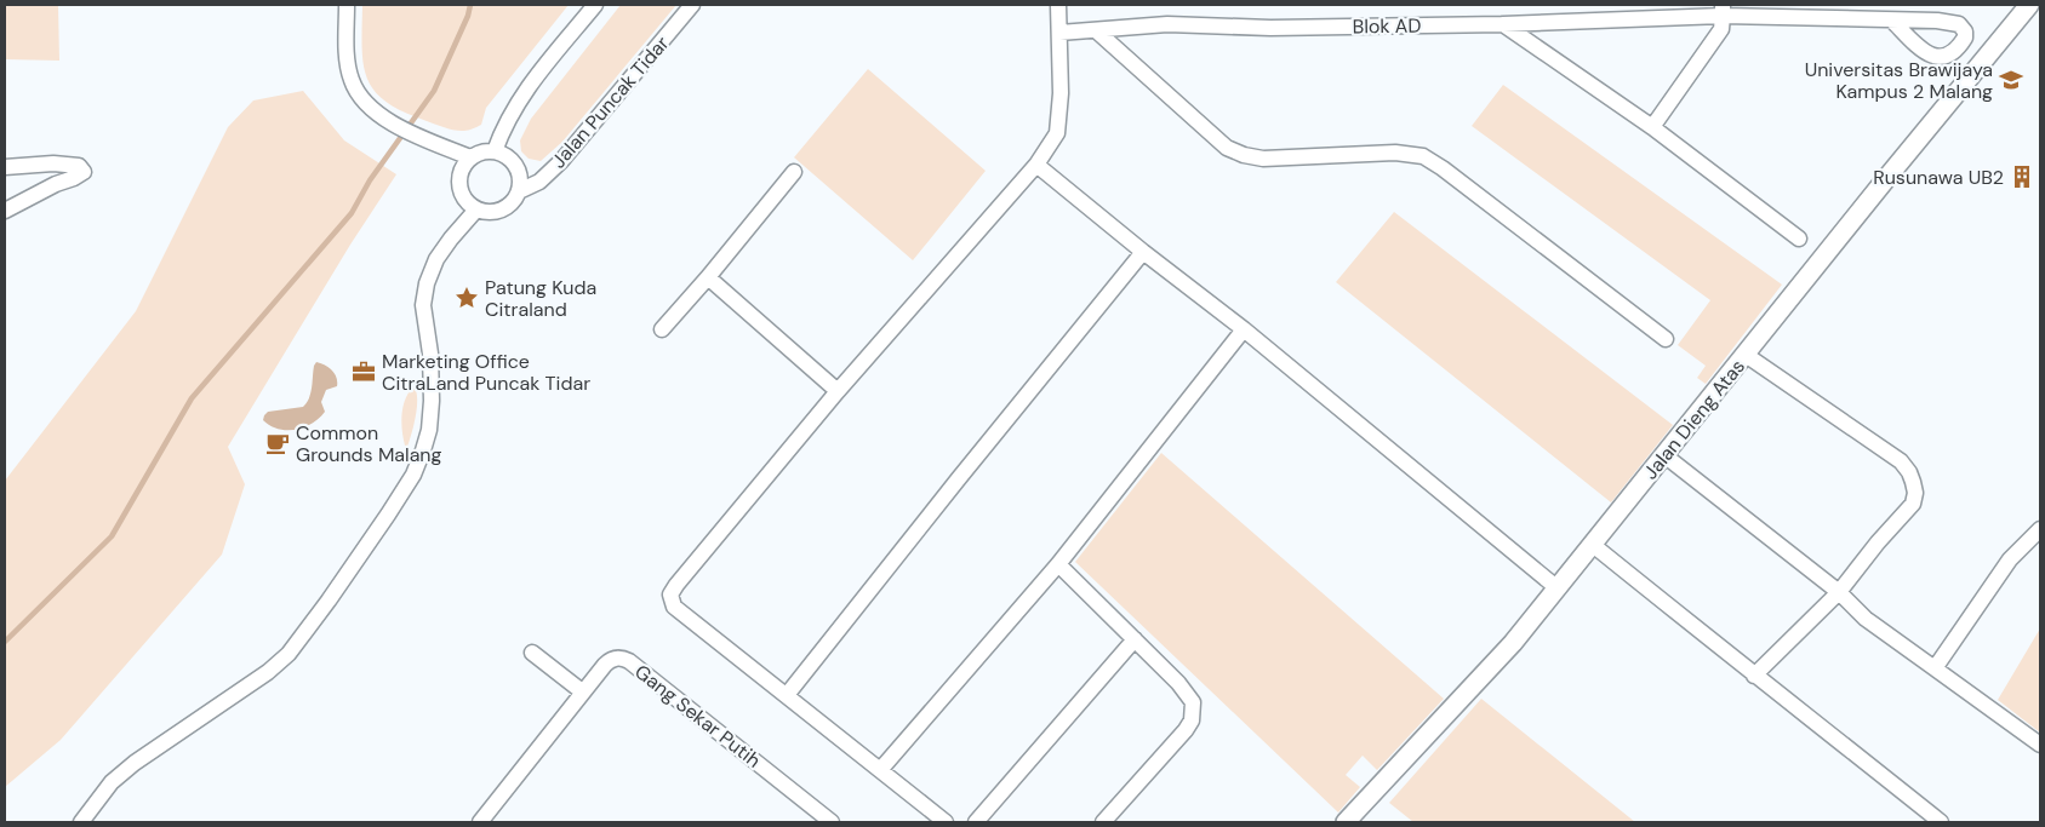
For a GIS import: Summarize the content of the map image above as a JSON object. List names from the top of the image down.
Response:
{
  "streets": {
    "street": [
      "Blok AD",
      "Jalan Puncak Tidar",
      "Jalan Dieng Atas",
      "Gang Sekar Putih"
    ]
  },
  "places": {
    "school or university": ["Universitas Brawijaya Kampus 2 Malang"],
    "building": ["Rusunawa UB2"],
    "place": ["Patung Kuda Citraland"],
    "office": ["Marketing Office CitraLand Puncak Tidar"],
    "cafe": ["Common Grounds Malang"]
  }
}
